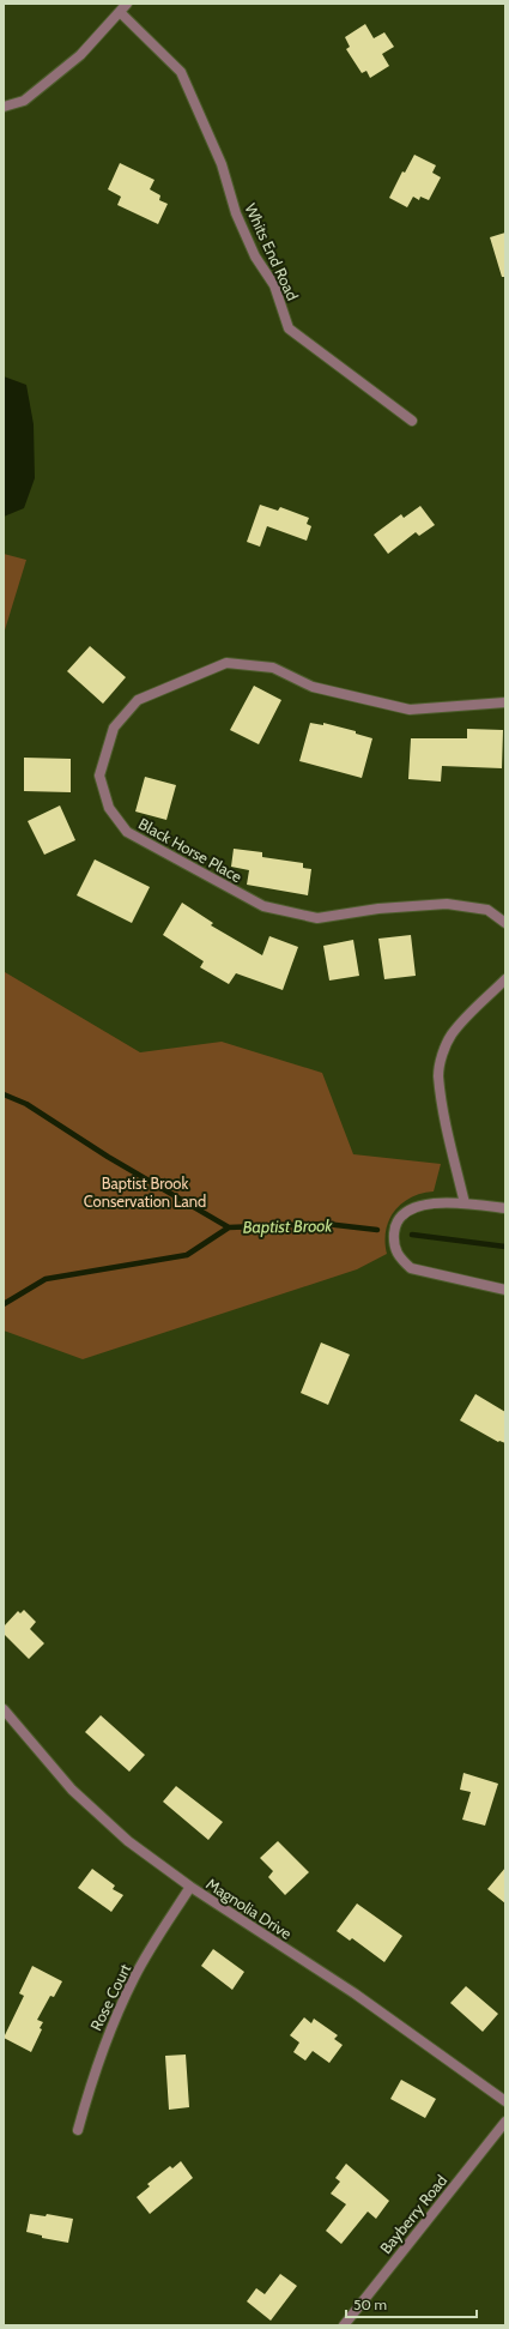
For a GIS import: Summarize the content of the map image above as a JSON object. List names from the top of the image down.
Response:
{
  "streets": {
    "street": [
      "Whits End Road",
      "Black Horse Place",
      "Magnolia Drive",
      "Rose Court",
      "Bayberry Road"
    ]
  },
  "crossings": [
    ["Magnolia Drive", "Rose Court"]
  ],
  "water": ["Baptist Brook"],
  "parks": ["Baptist Brook Conservation Land"],
  "scale_bar": "50 m"
}
